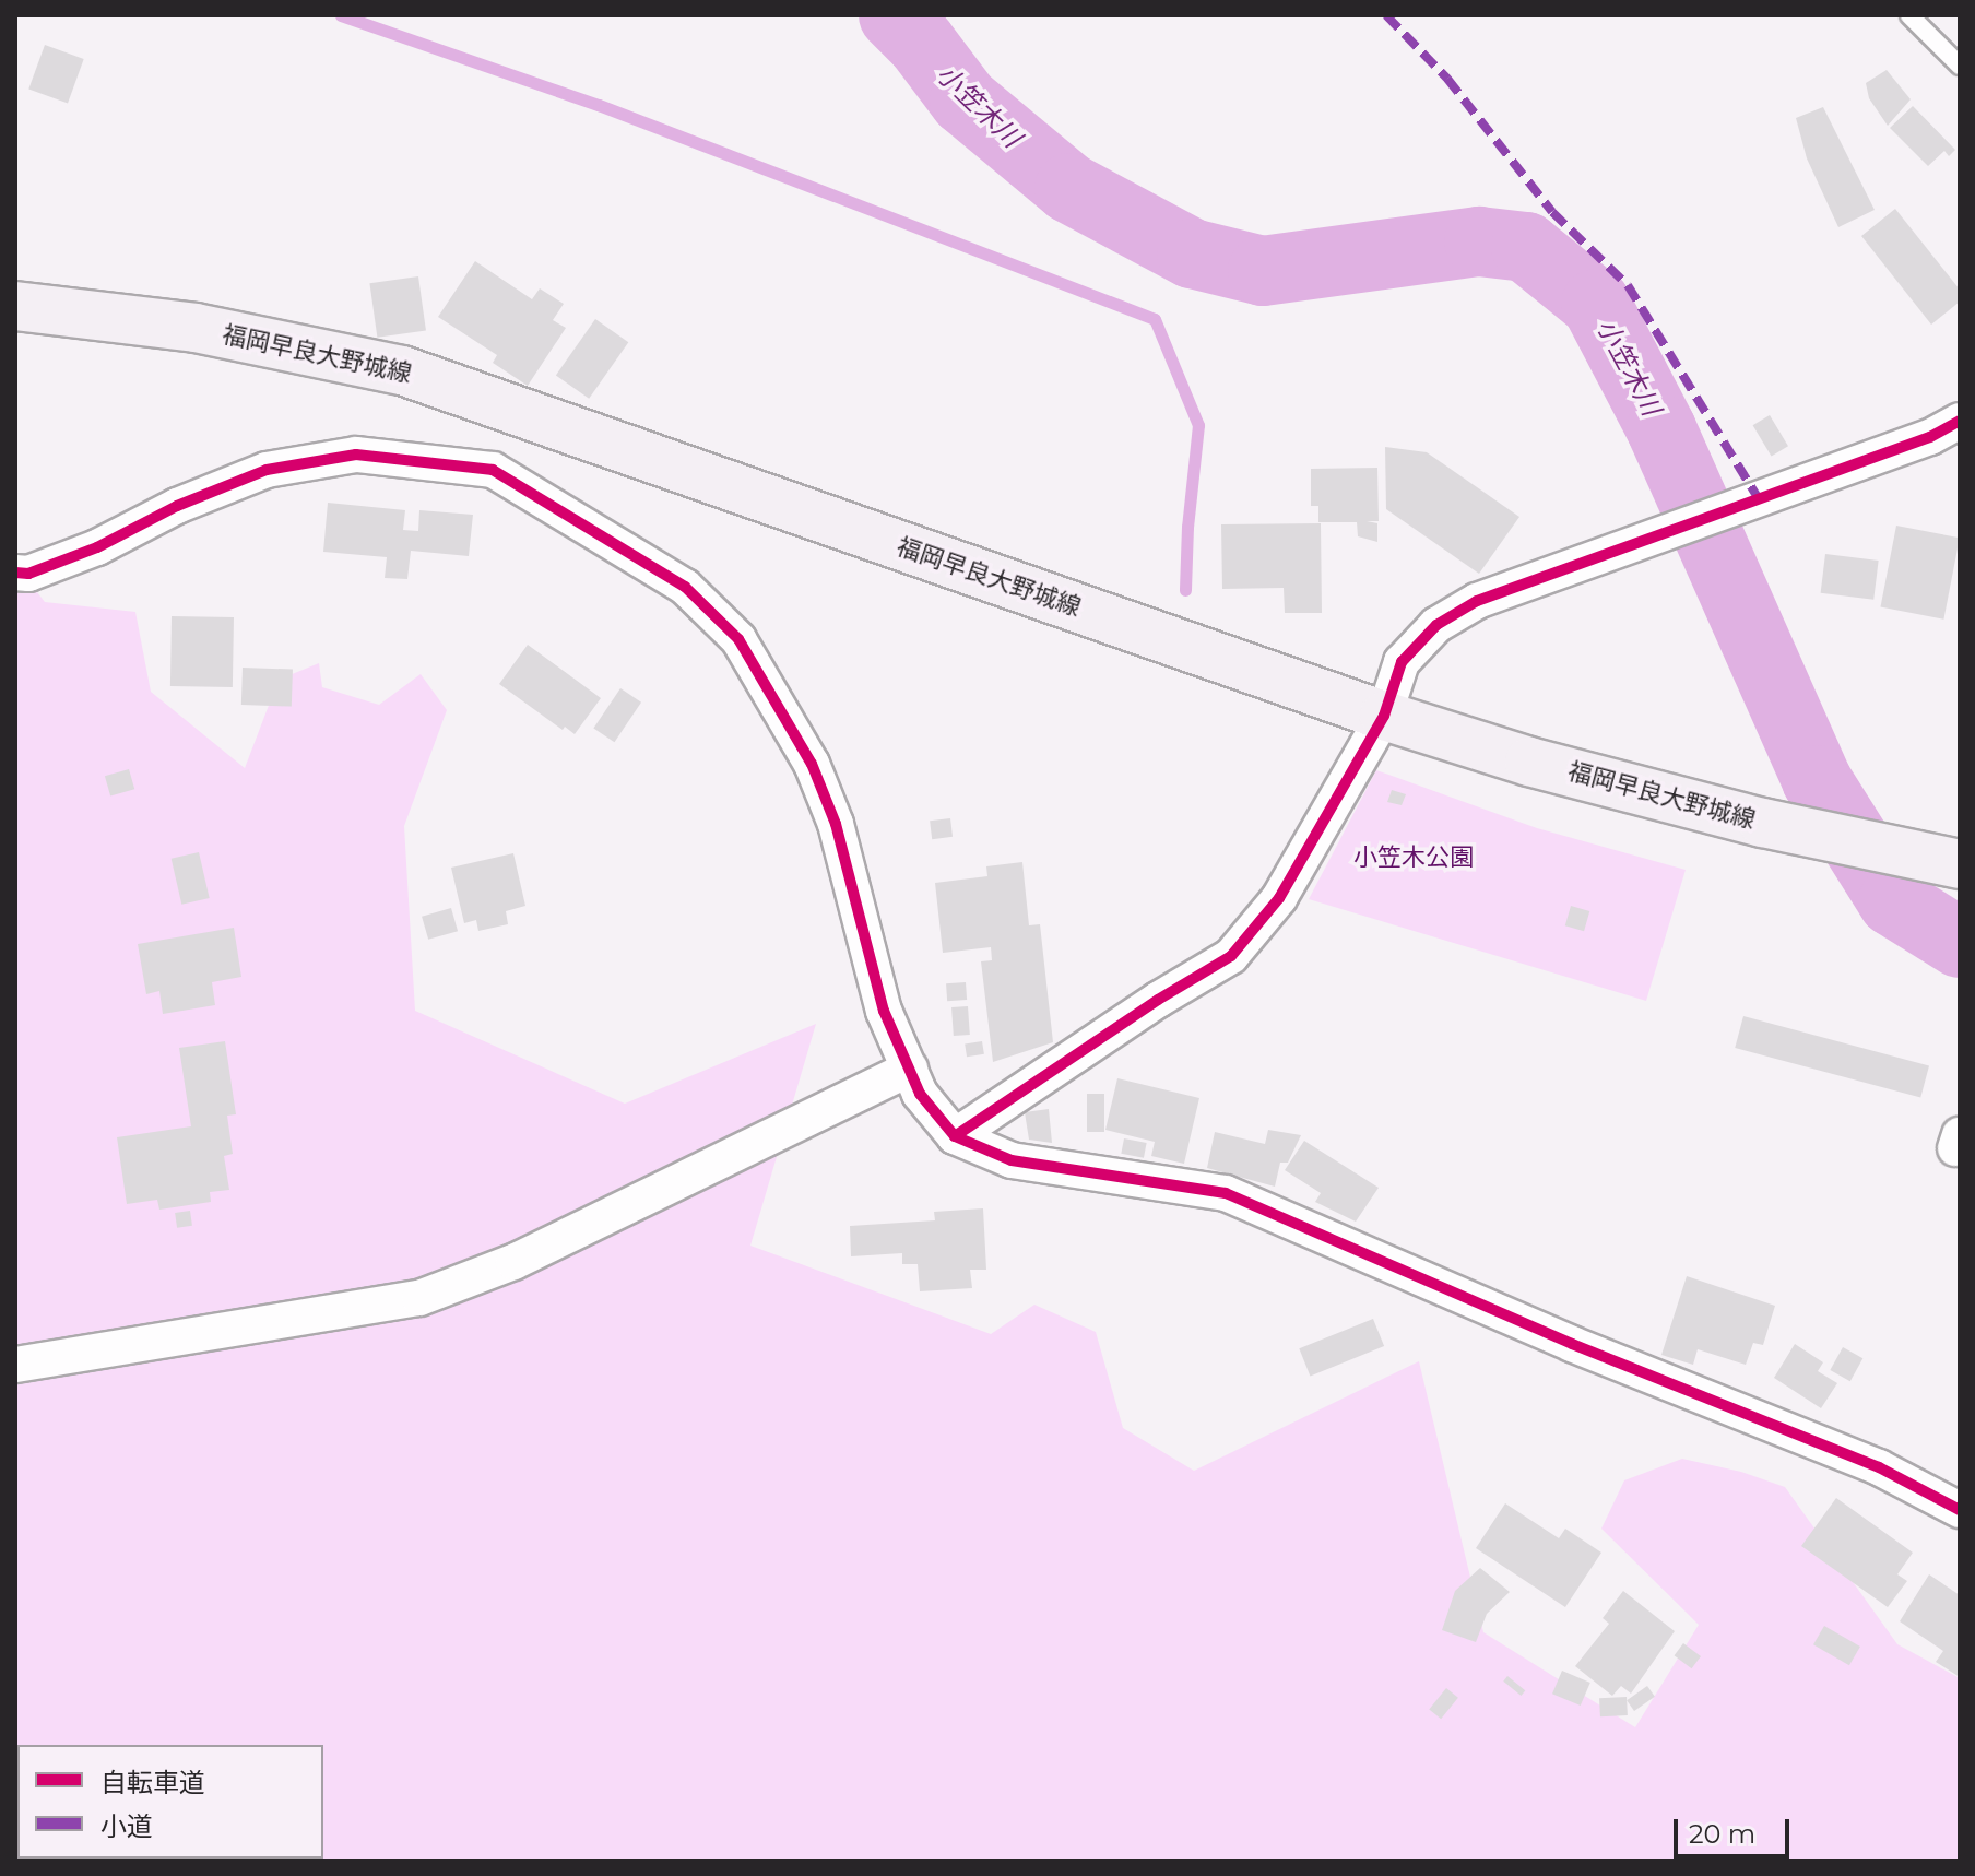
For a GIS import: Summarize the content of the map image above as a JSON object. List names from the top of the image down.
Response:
{
  "streets": {
    "main road": ["福岡早良大野城線"]
  },
  "water": ["小笠木川"],
  "parks": ["小笠木公園"],
  "legend": ["自転車道", "小道"],
  "scale_bar": "20 m"
}
